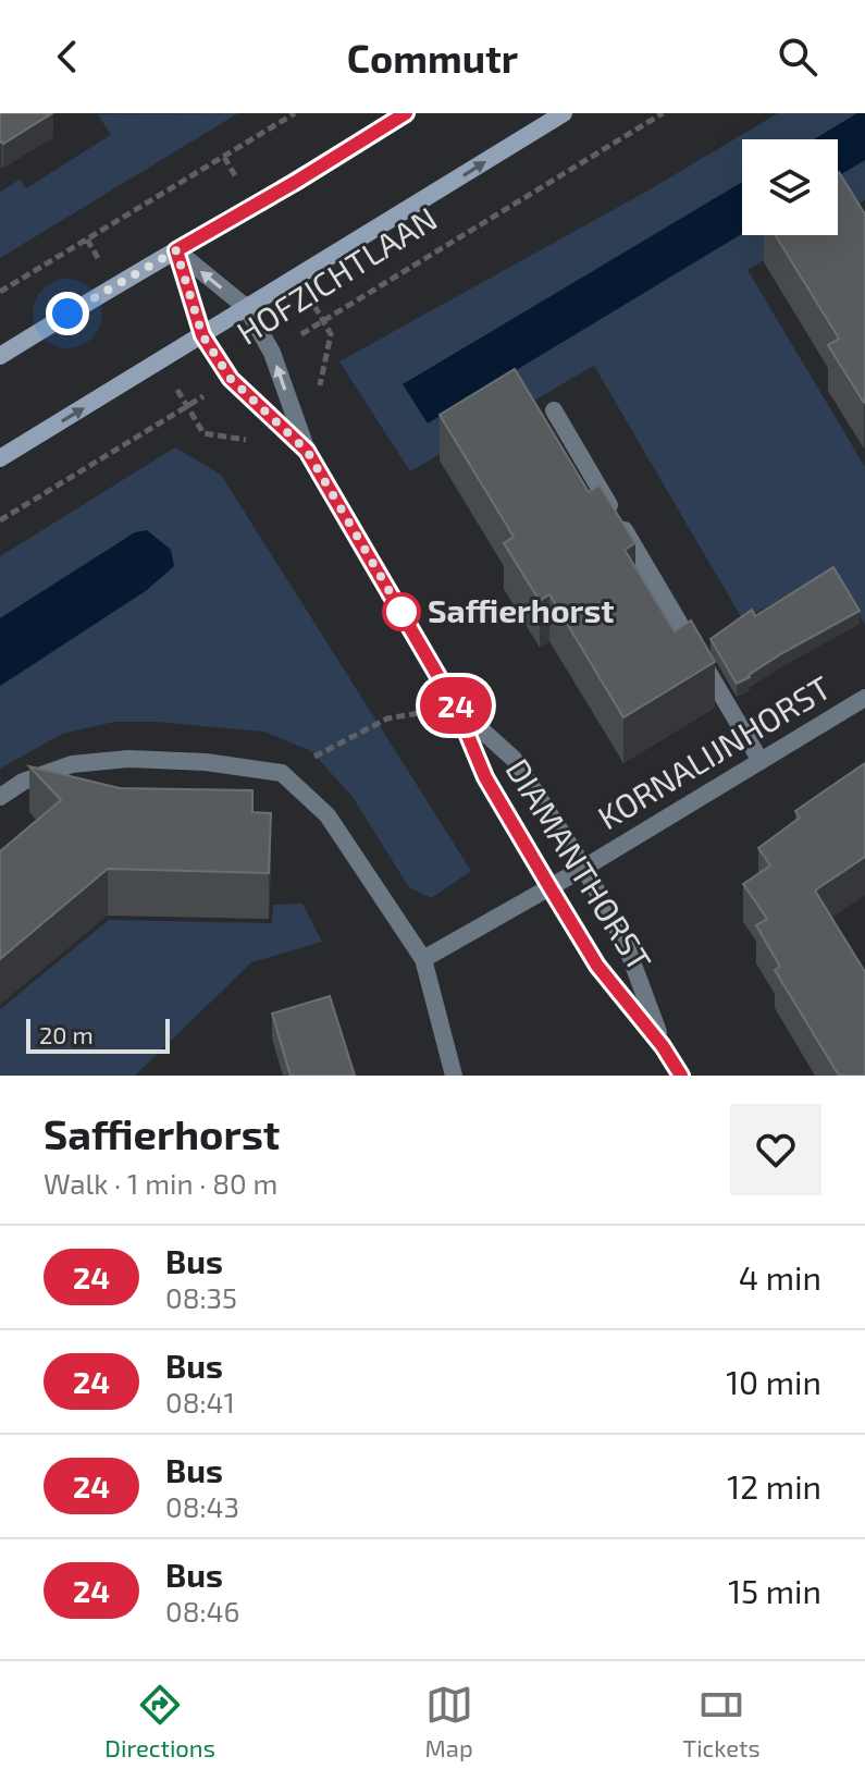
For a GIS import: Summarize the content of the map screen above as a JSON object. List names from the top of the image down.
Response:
{
  "streets": {
    "main road": ["HOFZICHTLAAN"],
    "street": ["KORNALIJNHORST", "DIAMANTHORST"]
  },
  "crossings": [
    ["HOFZICHTLAAN", "DIAMANTHORST"],
    ["KORNALIJNHORST", "DIAMANTHORST"]
  ],
  "places": ["Saffierhorst"],
  "lines": ["bus line 24"],
  "scale_bar": "20 m",
  "page": {
    "header": "Commutr",
    "on_map": "24",
    "scale": "20 m",
    "heading": ["Saffierhorst", "Walk · 1 min · 80 m"],
    "list": [
      {
        "mark": "24",
        "name": "Bus",
        "note": "08:35",
        "value": "4 min"
      },
      {
        "mark": "24",
        "name": "Bus",
        "note": "08:41",
        "value": "10 min"
      },
      {
        "mark": "24",
        "name": "Bus",
        "note": "08:43",
        "value": "12 min"
      },
      {
        "mark": "24",
        "name": "Bus",
        "note": "08:46",
        "value": "15 min"
      }
    ],
    "tabs": ["Directions", "Map", "Tickets"]
  }
}
